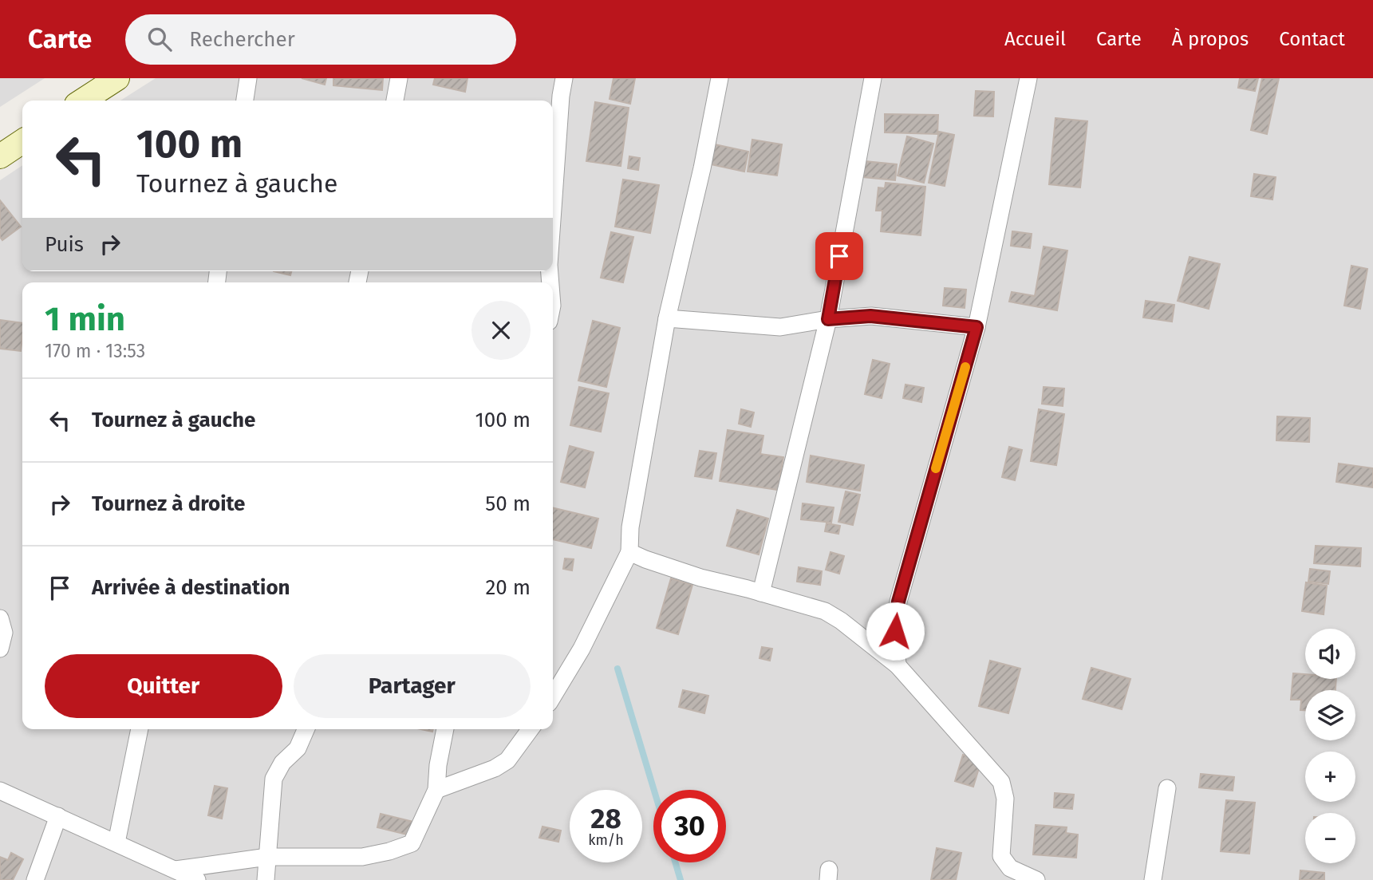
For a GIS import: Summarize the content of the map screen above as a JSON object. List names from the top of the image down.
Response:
{
  "page": {
    "header": "Carte",
    "search": "Rechercher",
    "nav": [
      "Accueil",
      "Carte",
      "À propos",
      "Contact"
    ],
    "turn": ["100 m", "Tournez à gauche"],
    "then": "Puis",
    "heading": ["1 min", "170 m · 13:53"],
    "list": [
      {
        "name": "Tournez à gauche",
        "value": "100 m"
      },
      {
        "name": "Tournez à droite",
        "value": "50 m"
      },
      {
        "name": "Arrivée à destination",
        "value": "20 m"
      }
    ],
    "map_buttons": ["+", "−"],
    "buttons": ["Quitter", "Partager"],
    "speed": "28 km/h",
    "limit": "30"
  }
}
